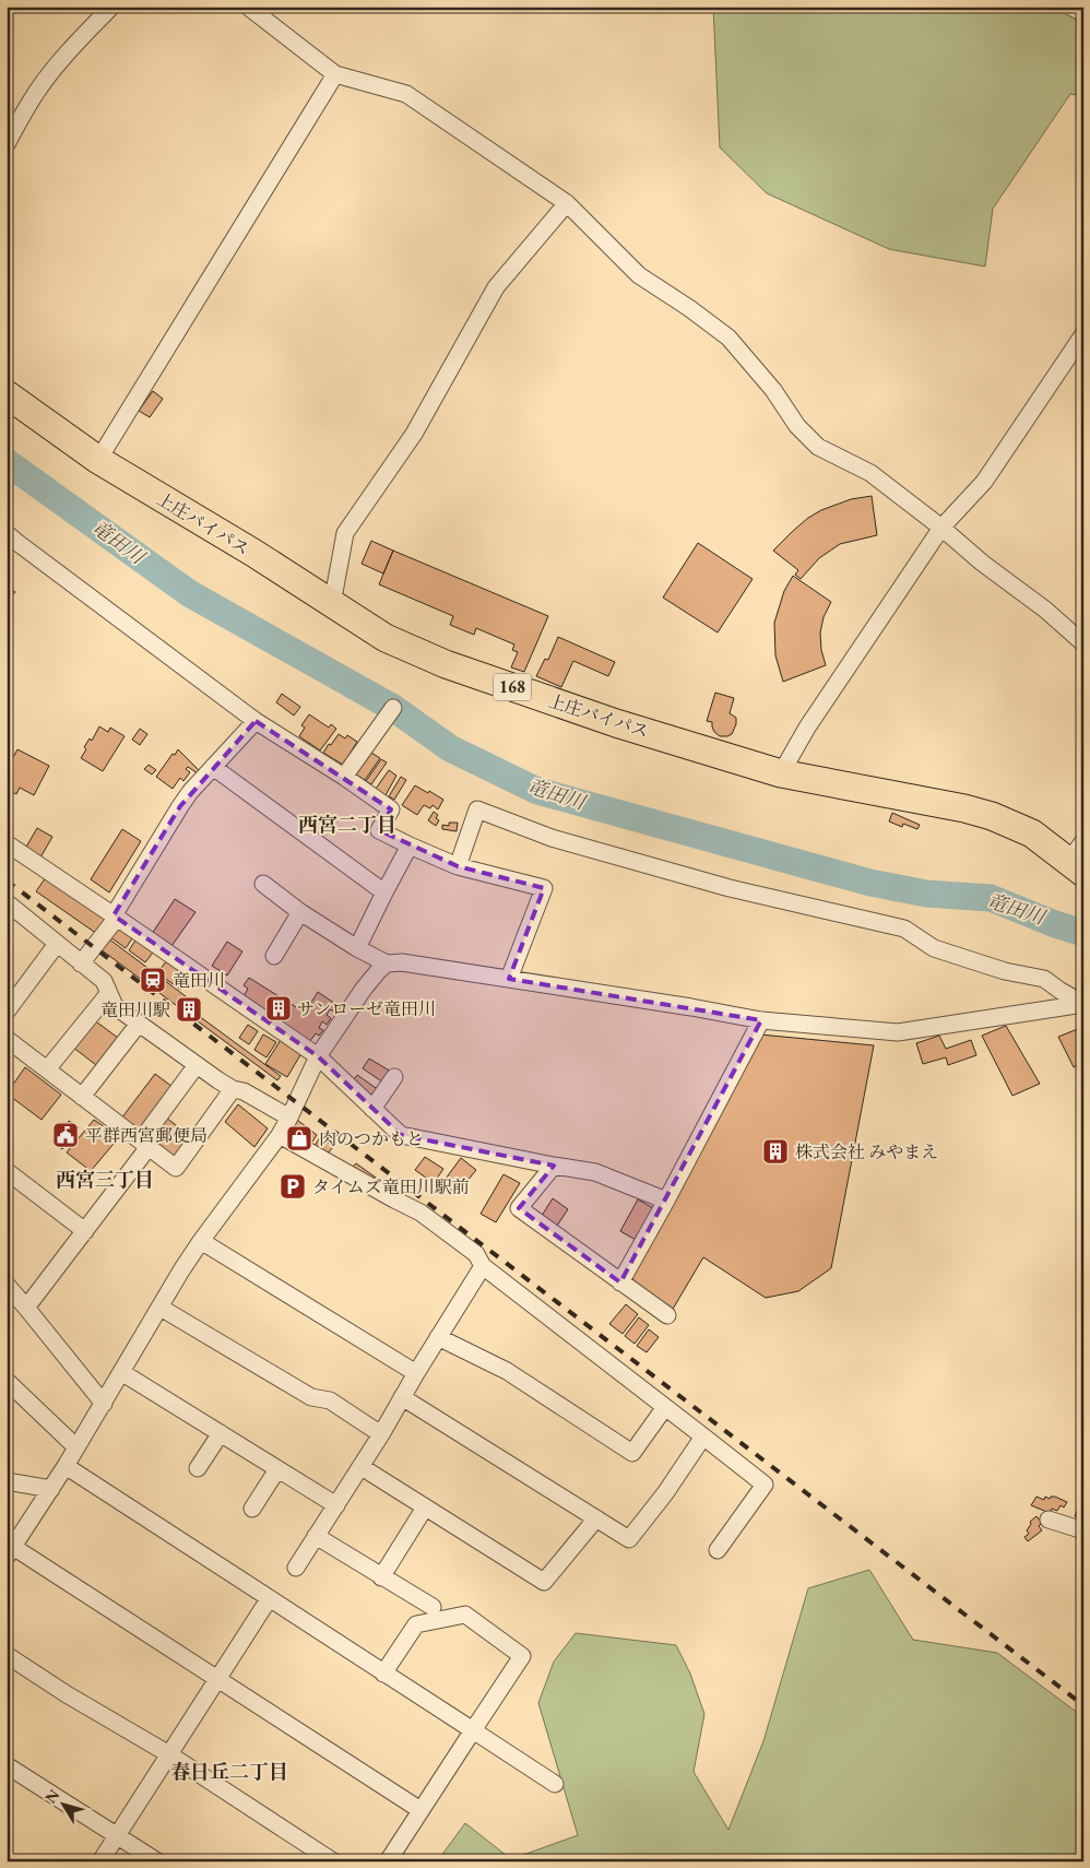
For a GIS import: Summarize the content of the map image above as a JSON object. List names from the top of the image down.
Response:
{
  "streets": {
    "highway": ["上庄バイパス", "168"]
  },
  "districts": ["西宮二丁目", "西宮三丁目", "春日丘二丁目"],
  "water": ["竜田川"],
  "places": {
    "station": ["竜田川"],
    "building": ["サンローゼ竜田川", "竜田川駅", "株式会社 みやまえ"],
    "public building": ["平群西宮郵便局"],
    "shop": ["肉のつかもと"],
    "parking": ["タイムズ竜田川駅前"]
  },
  "north": "top left"
}
